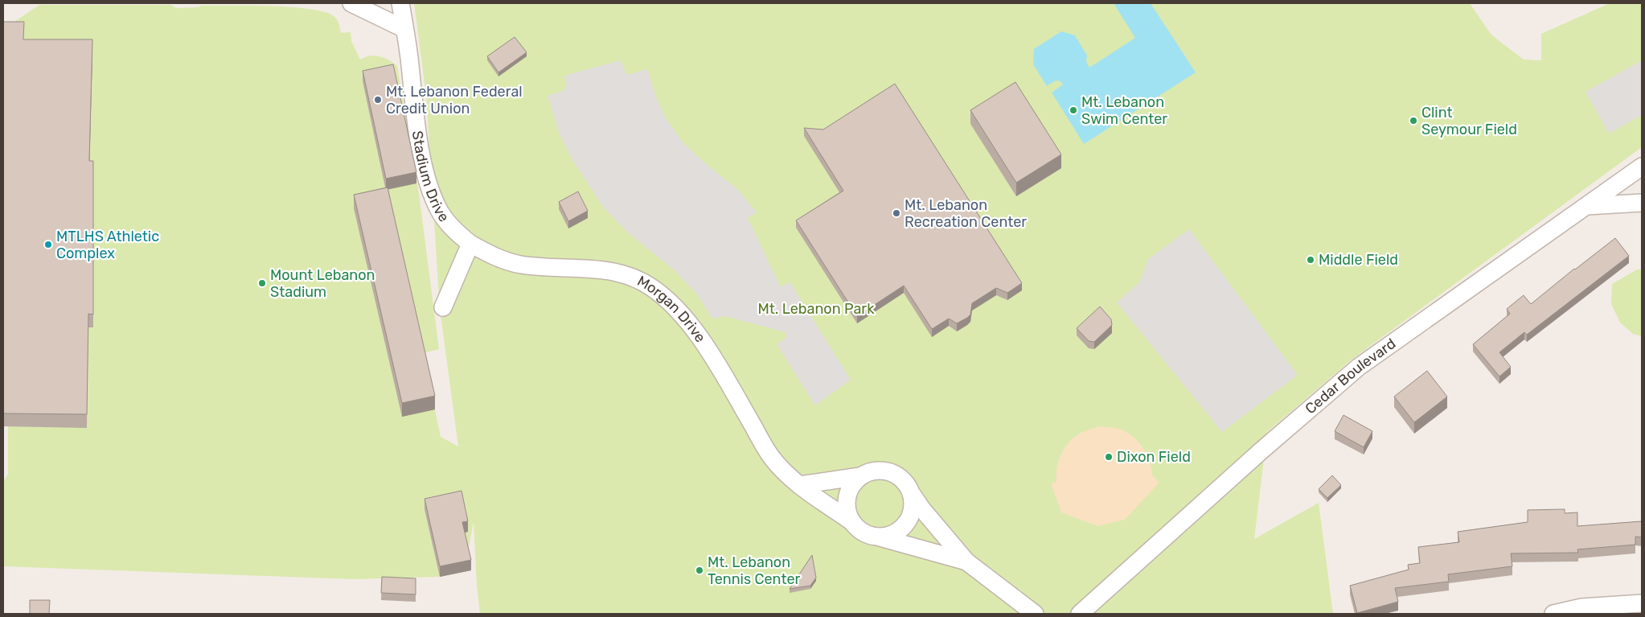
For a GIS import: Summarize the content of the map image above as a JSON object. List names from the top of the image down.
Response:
{
  "streets": {
    "street": ["Stadium Drive", "Morgan Drive", "Cedar Boulevard"]
  },
  "crossings": [
    ["Stadium Drive", "Morgan Drive"]
  ],
  "parks": ["Mt. Lebanon Park"],
  "places": [
    "Mt. Lebanon Federal Credit Union",
    "Mt. Lebanon Swim Center",
    "Clint Seymour Field",
    "Mt. Lebanon Recreation Center",
    "MTLHS Athletic Complex",
    "Middle Field",
    "Mount Lebanon Stadium",
    "Dixon Field",
    "Mt. Lebanon Tennis Center"
  ]
}
